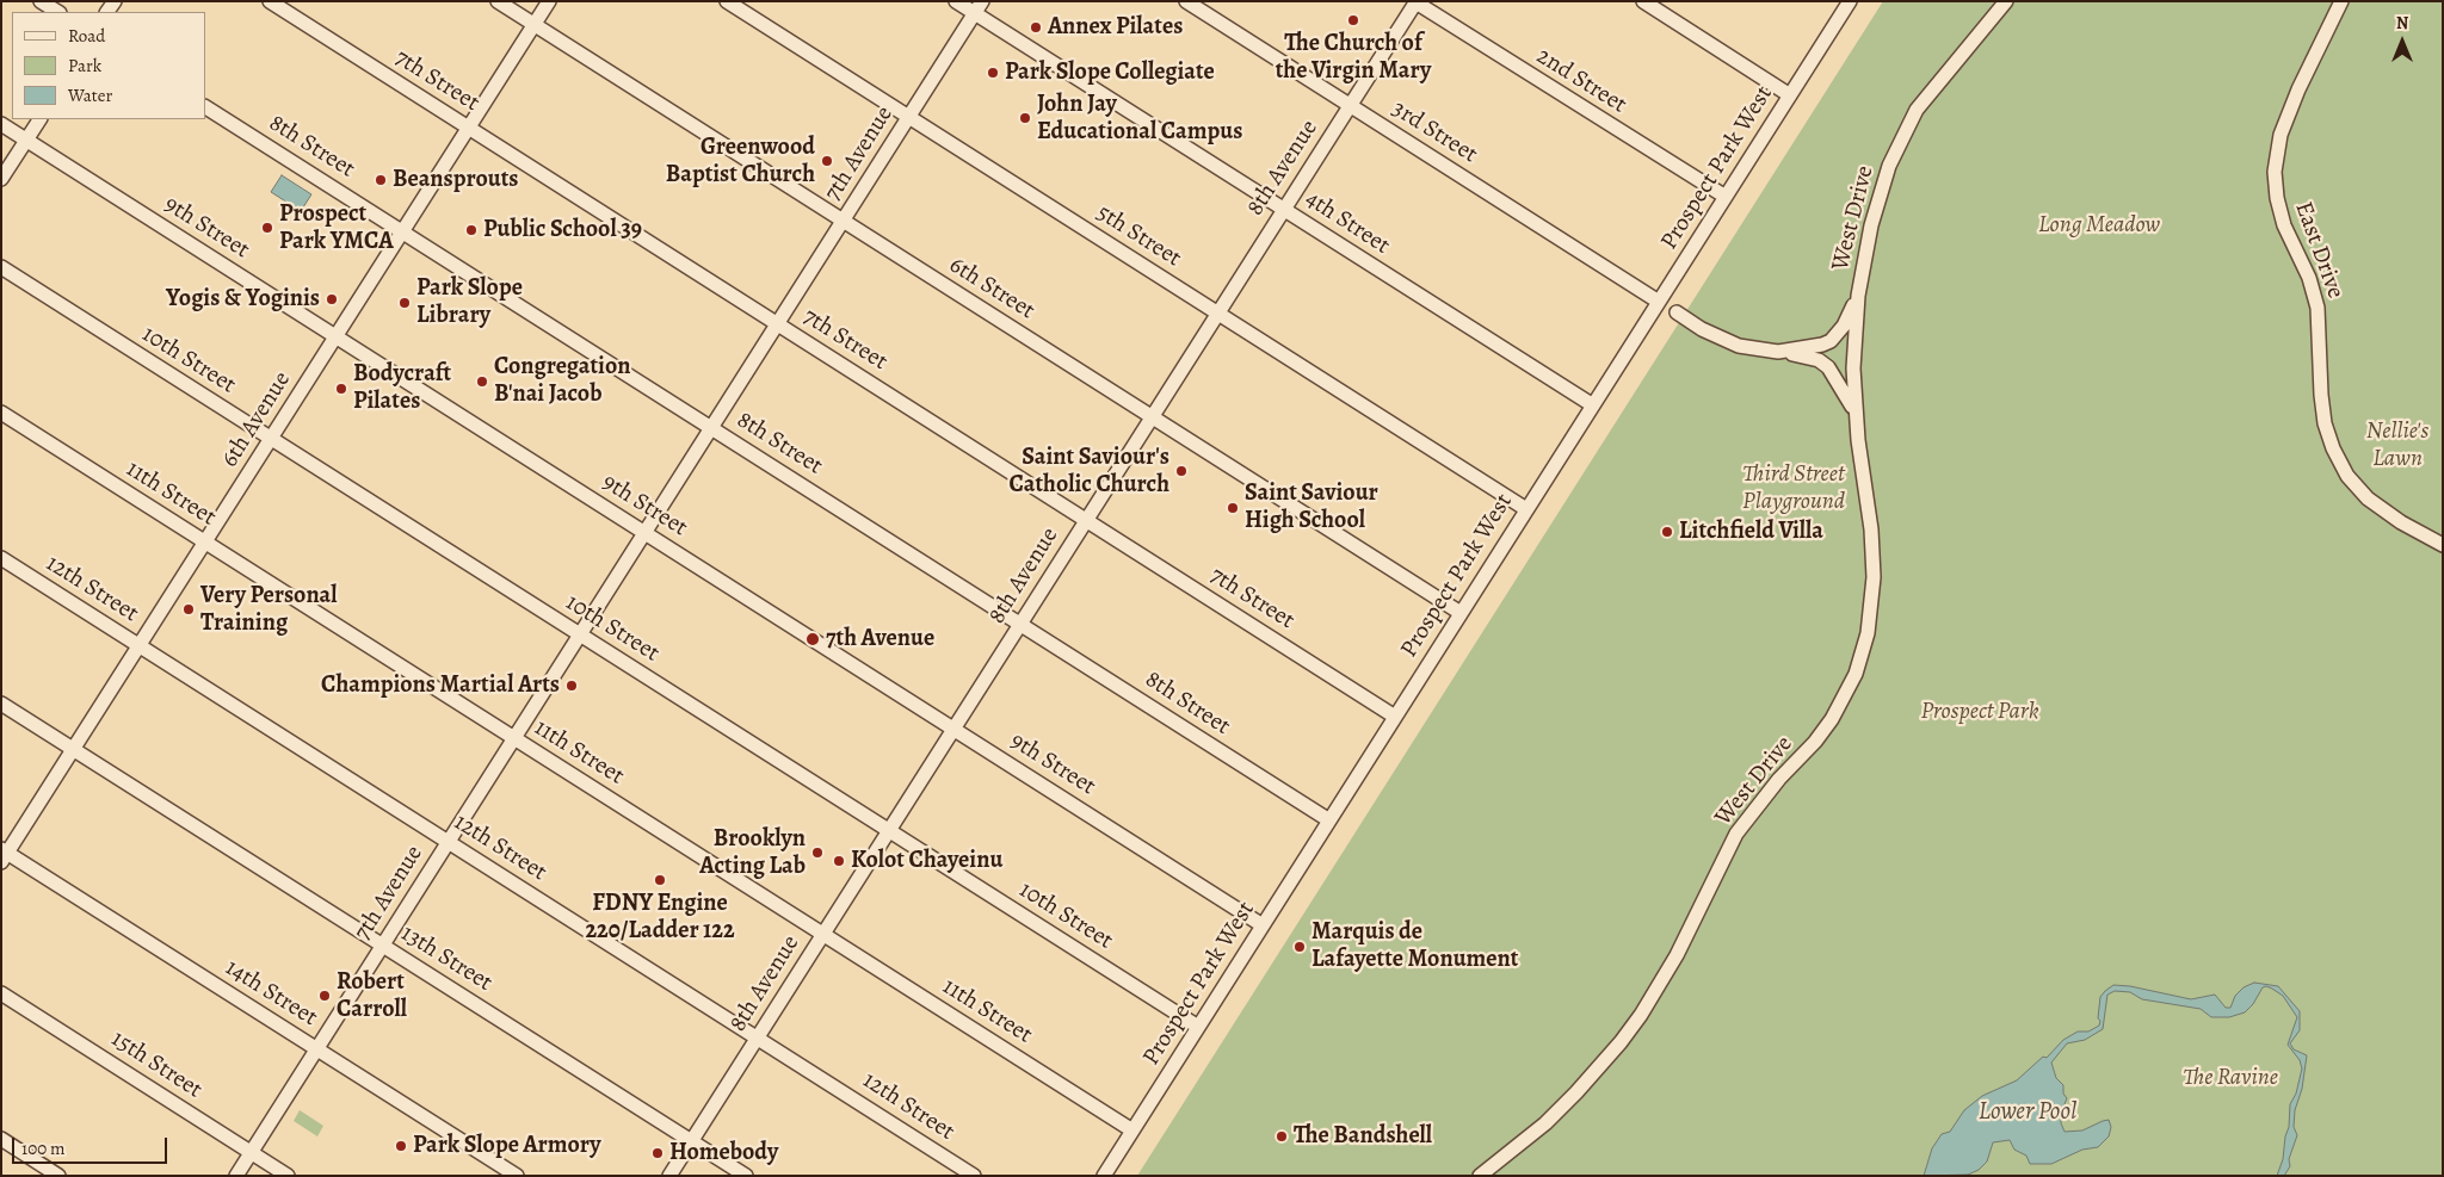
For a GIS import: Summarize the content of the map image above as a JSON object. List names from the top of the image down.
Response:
{
  "streets": {
    "street": [
      "7th Street",
      "2nd Street",
      "3rd Street",
      "8th Street",
      "7th Avenue",
      "8th Avenue",
      "Prospect Park West",
      "West Drive",
      "4th Street",
      "9th Street",
      "5th Street",
      "East Drive",
      "6th Street",
      "10th Street",
      "6th Avenue",
      "11th Street",
      "12th Street",
      "13th Street",
      "14th Street",
      "15th Street"
    ]
  },
  "crossings": [
    ["7th Street", "7th Avenue"],
    ["7th Street", "8th Avenue"],
    ["7th Street", "Prospect Park West"],
    ["7th Street", "6th Avenue"],
    ["2nd Street", "8th Avenue"],
    ["2nd Street", "Prospect Park West"],
    ["3rd Street", "8th Avenue"],
    ["3rd Street", "Prospect Park West"],
    ["8th Street", "7th Avenue"],
    ["8th Street", "8th Avenue"],
    ["8th Street", "Prospect Park West"],
    ["8th Street", "6th Avenue"],
    ["7th Avenue", "4th Street"],
    ["7th Avenue", "9th Street"],
    ["7th Avenue", "5th Street"],
    ["7th Avenue", "6th Street"],
    ["7th Avenue", "10th Street"],
    ["7th Avenue", "11th Street"],
    ["7th Avenue", "12th Street"],
    ["7th Avenue", "13th Street"],
    ["7th Avenue", "14th Street"],
    ["7th Avenue", "15th Street"],
    ["8th Avenue", "4th Street"],
    ["8th Avenue", "9th Street"],
    ["8th Avenue", "5th Street"],
    ["8th Avenue", "6th Street"],
    ["8th Avenue", "10th Street"],
    ["8th Avenue", "11th Street"],
    ["8th Avenue", "12th Street"],
    ["8th Avenue", "13th Street"],
    ["Prospect Park West", "4th Street"],
    ["Prospect Park West", "9th Street"],
    ["Prospect Park West", "5th Street"],
    ["Prospect Park West", "6th Street"],
    ["Prospect Park West", "10th Street"],
    ["Prospect Park West", "11th Street"],
    ["9th Street", "6th Avenue"],
    ["6th Street", "6th Avenue"],
    ["10th Street", "6th Avenue"],
    ["6th Avenue", "11th Street"],
    ["6th Avenue", "12th Street"],
    ["6th Avenue", "13th Street"],
    ["6th Avenue", "14th Street"]
  ],
  "water": ["Lower Pool"],
  "parks": [
    "Long Meadow",
    "Nellie's Lawn",
    "Third Street Playground",
    "Prospect Park",
    "The Ravine"
  ],
  "places": [
    "The Church of the Virgin Mary",
    "Annex Pilates",
    "Park Slope Collegiate",
    "John Jay Educational Campus",
    "Greenwood Baptist Church",
    "Beansprouts",
    "Prospect Park YMCA",
    "Public School 39",
    "Yogis & Yoginis",
    "Park Slope Library",
    "Congregation B'nai Jacob",
    "Bodycraft Pilates",
    "Saint Saviour's Catholic Church",
    "Saint Saviour High School",
    "Litchfield Villa",
    "Very Personal Training",
    "7th Avenue",
    "Champions Martial Arts",
    "Brooklyn Acting Lab",
    "Kolot Chayeinu",
    "FDNY Engine 220/Ladder 122",
    "Marquis de Lafayette Monument",
    "Robert Carroll",
    "The Bandshell",
    "Park Slope Armory",
    "Homebody"
  ],
  "legend": ["Road", "Park", "Water"],
  "scale_bar": "100 m",
  "north": "top"
}
